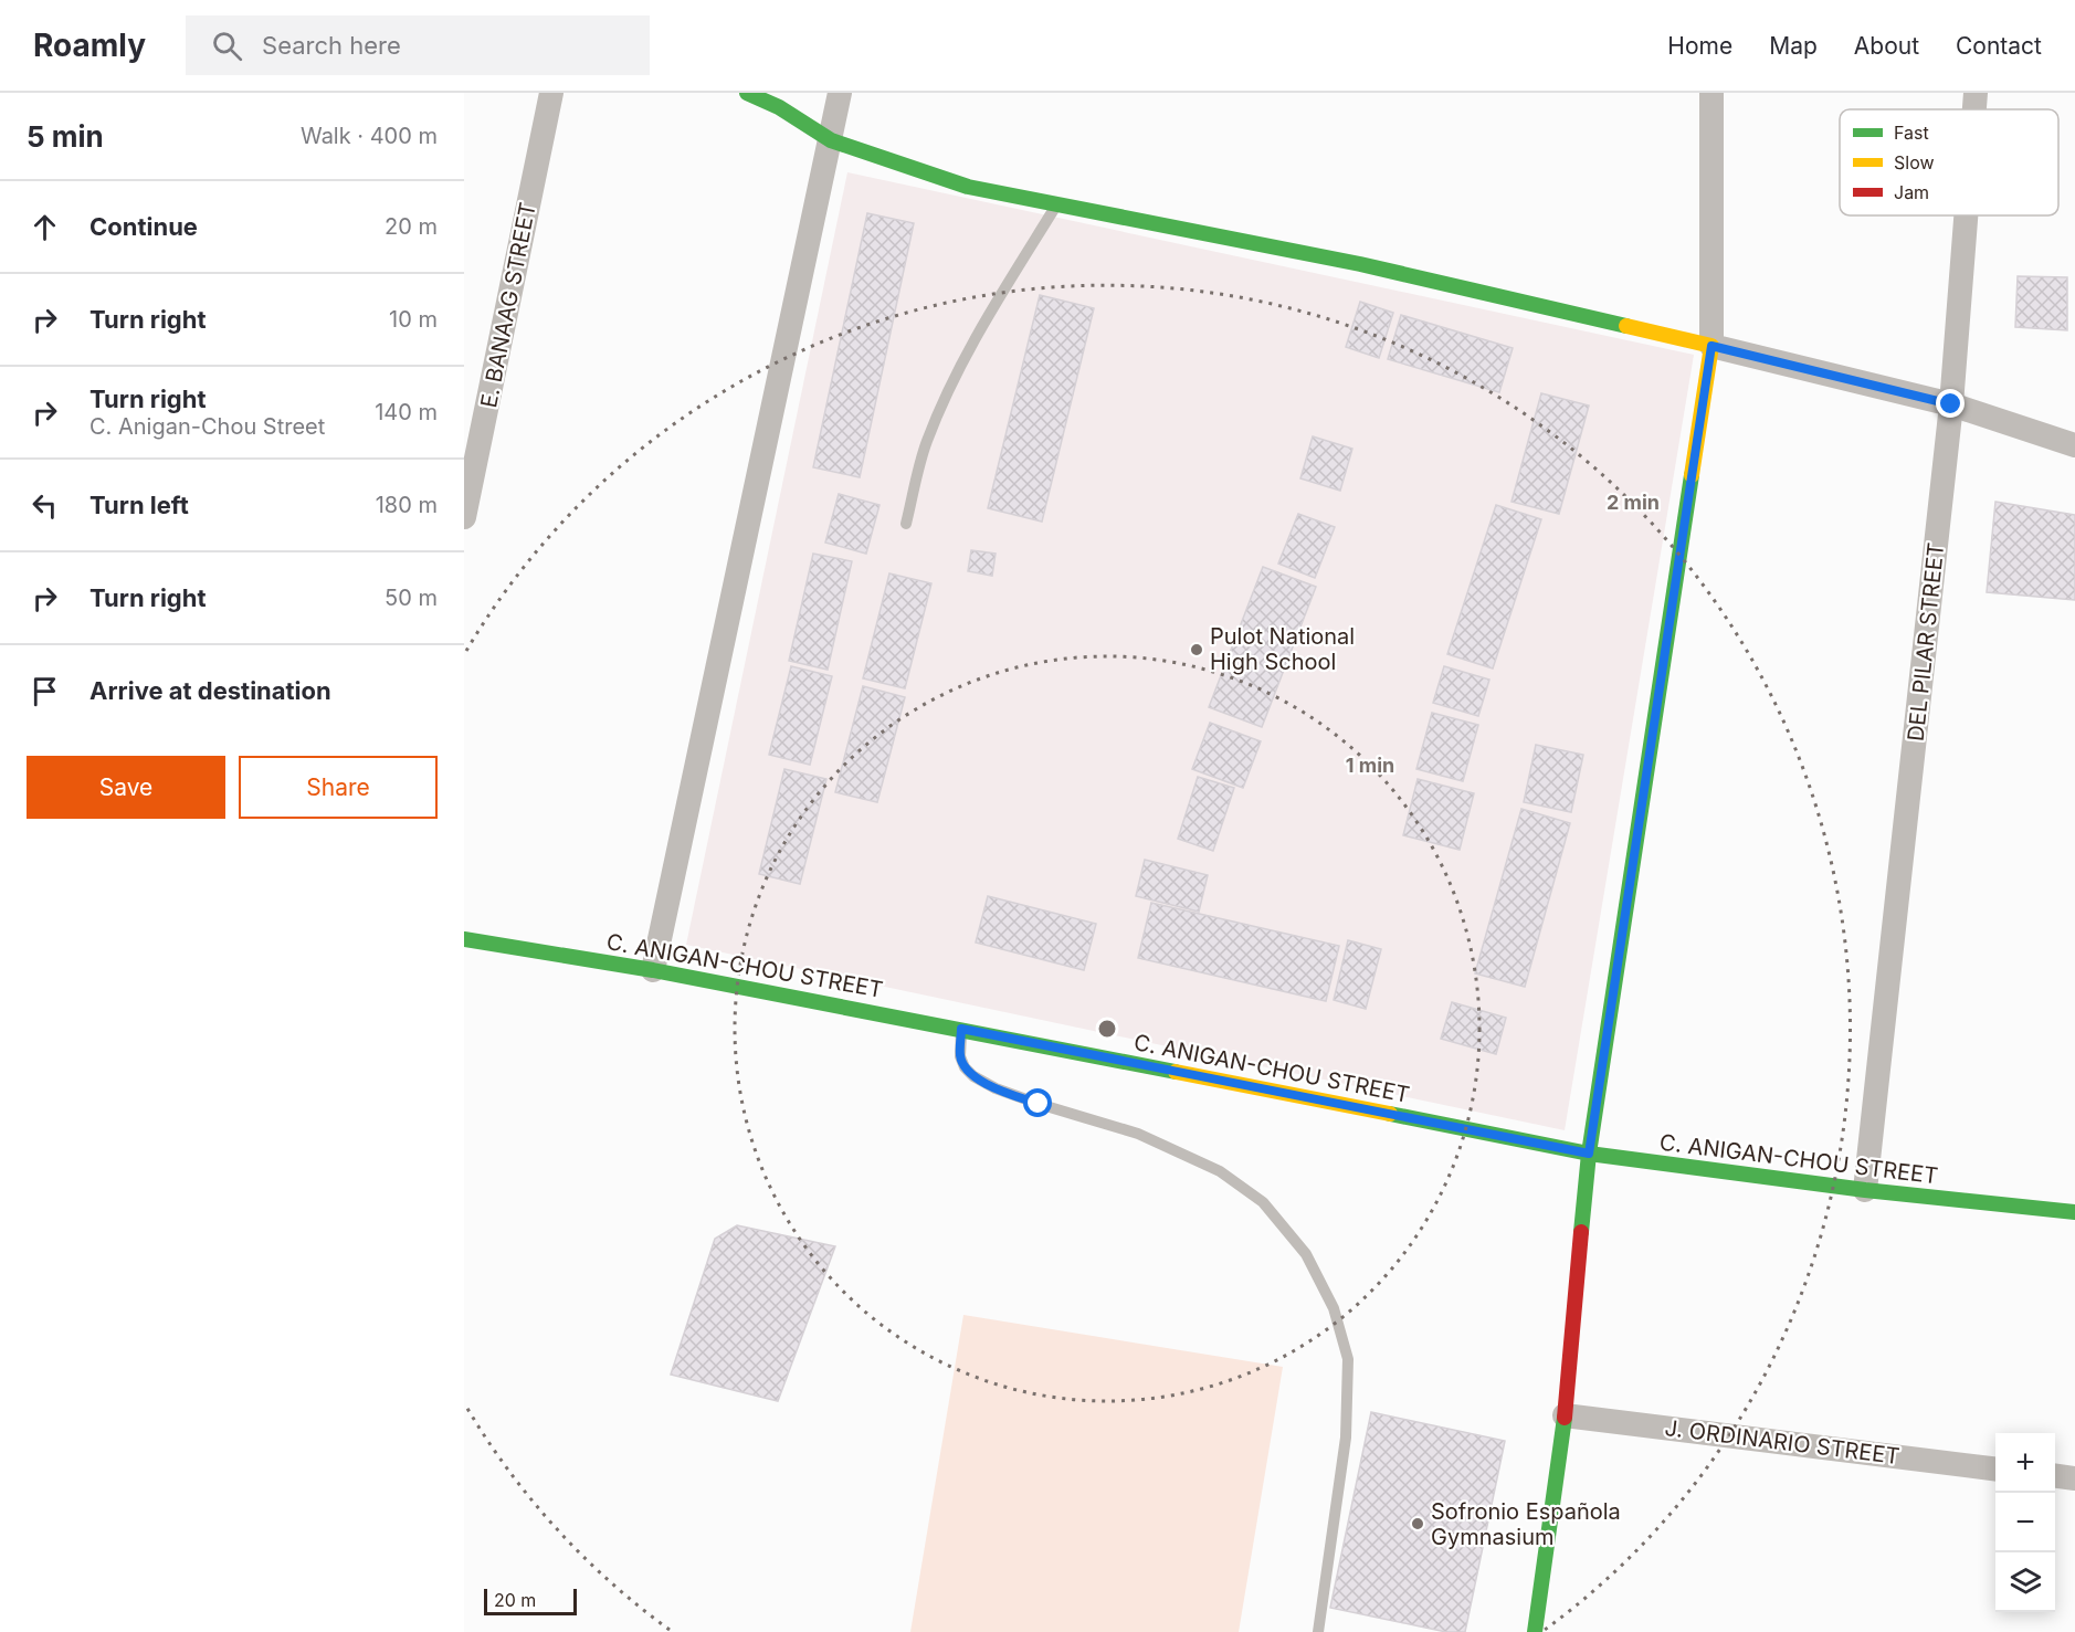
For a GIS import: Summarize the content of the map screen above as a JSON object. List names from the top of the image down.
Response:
{
  "streets": {
    "street": [
      "E. BANAAG STREET",
      "DEL PILAR STREET",
      "C. ANIGAN-CHOU STREET",
      "J. ORDINARIO STREET"
    ]
  },
  "crossings": [
    ["DEL PILAR STREET", "C. ANIGAN-CHOU STREET"]
  ],
  "places": ["Pulot National High School", "Sofronio Española Gymnasium"],
  "legend": ["Fast", "Slow", "Jam"],
  "scale_bar": "20 m",
  "page": {
    "header": "Roamly",
    "search": "Search here",
    "nav": [
      "Home",
      "Map",
      "About",
      "Contact"
    ],
    "heading": ["5 min", "Walk · 400 m"],
    "list": [
      ["Continue", "20 m"],
      ["Turn right", "10 m"],
      ["Turn right", "C. Anigan-Chou Street", "140 m"],
      ["Turn left", "180 m"],
      ["Turn right", "50 m"],
      "Arrive at destination"
    ],
    "buttons": ["Save", "Share"],
    "map_buttons": ["+", "−"],
    "scale": "20 m"
  },
  "rings": ["2 min", "1 min"]
}
